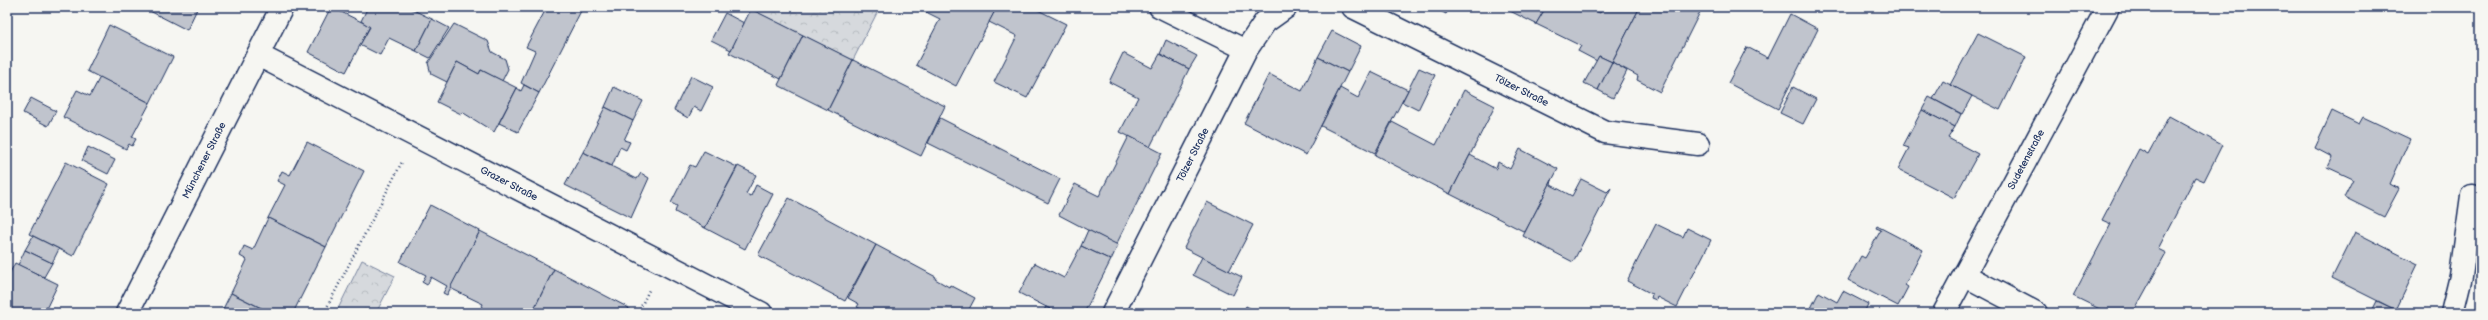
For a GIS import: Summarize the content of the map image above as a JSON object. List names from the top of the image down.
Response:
{
  "streets": {
    "street": [
      "Tölzer Straße",
      "Münchener Straße",
      "Sudetenstraße",
      "Grazer Straße"
    ]
  },
  "crossings": [
    ["Münchener Straße", "Grazer Straße"]
  ]
}
